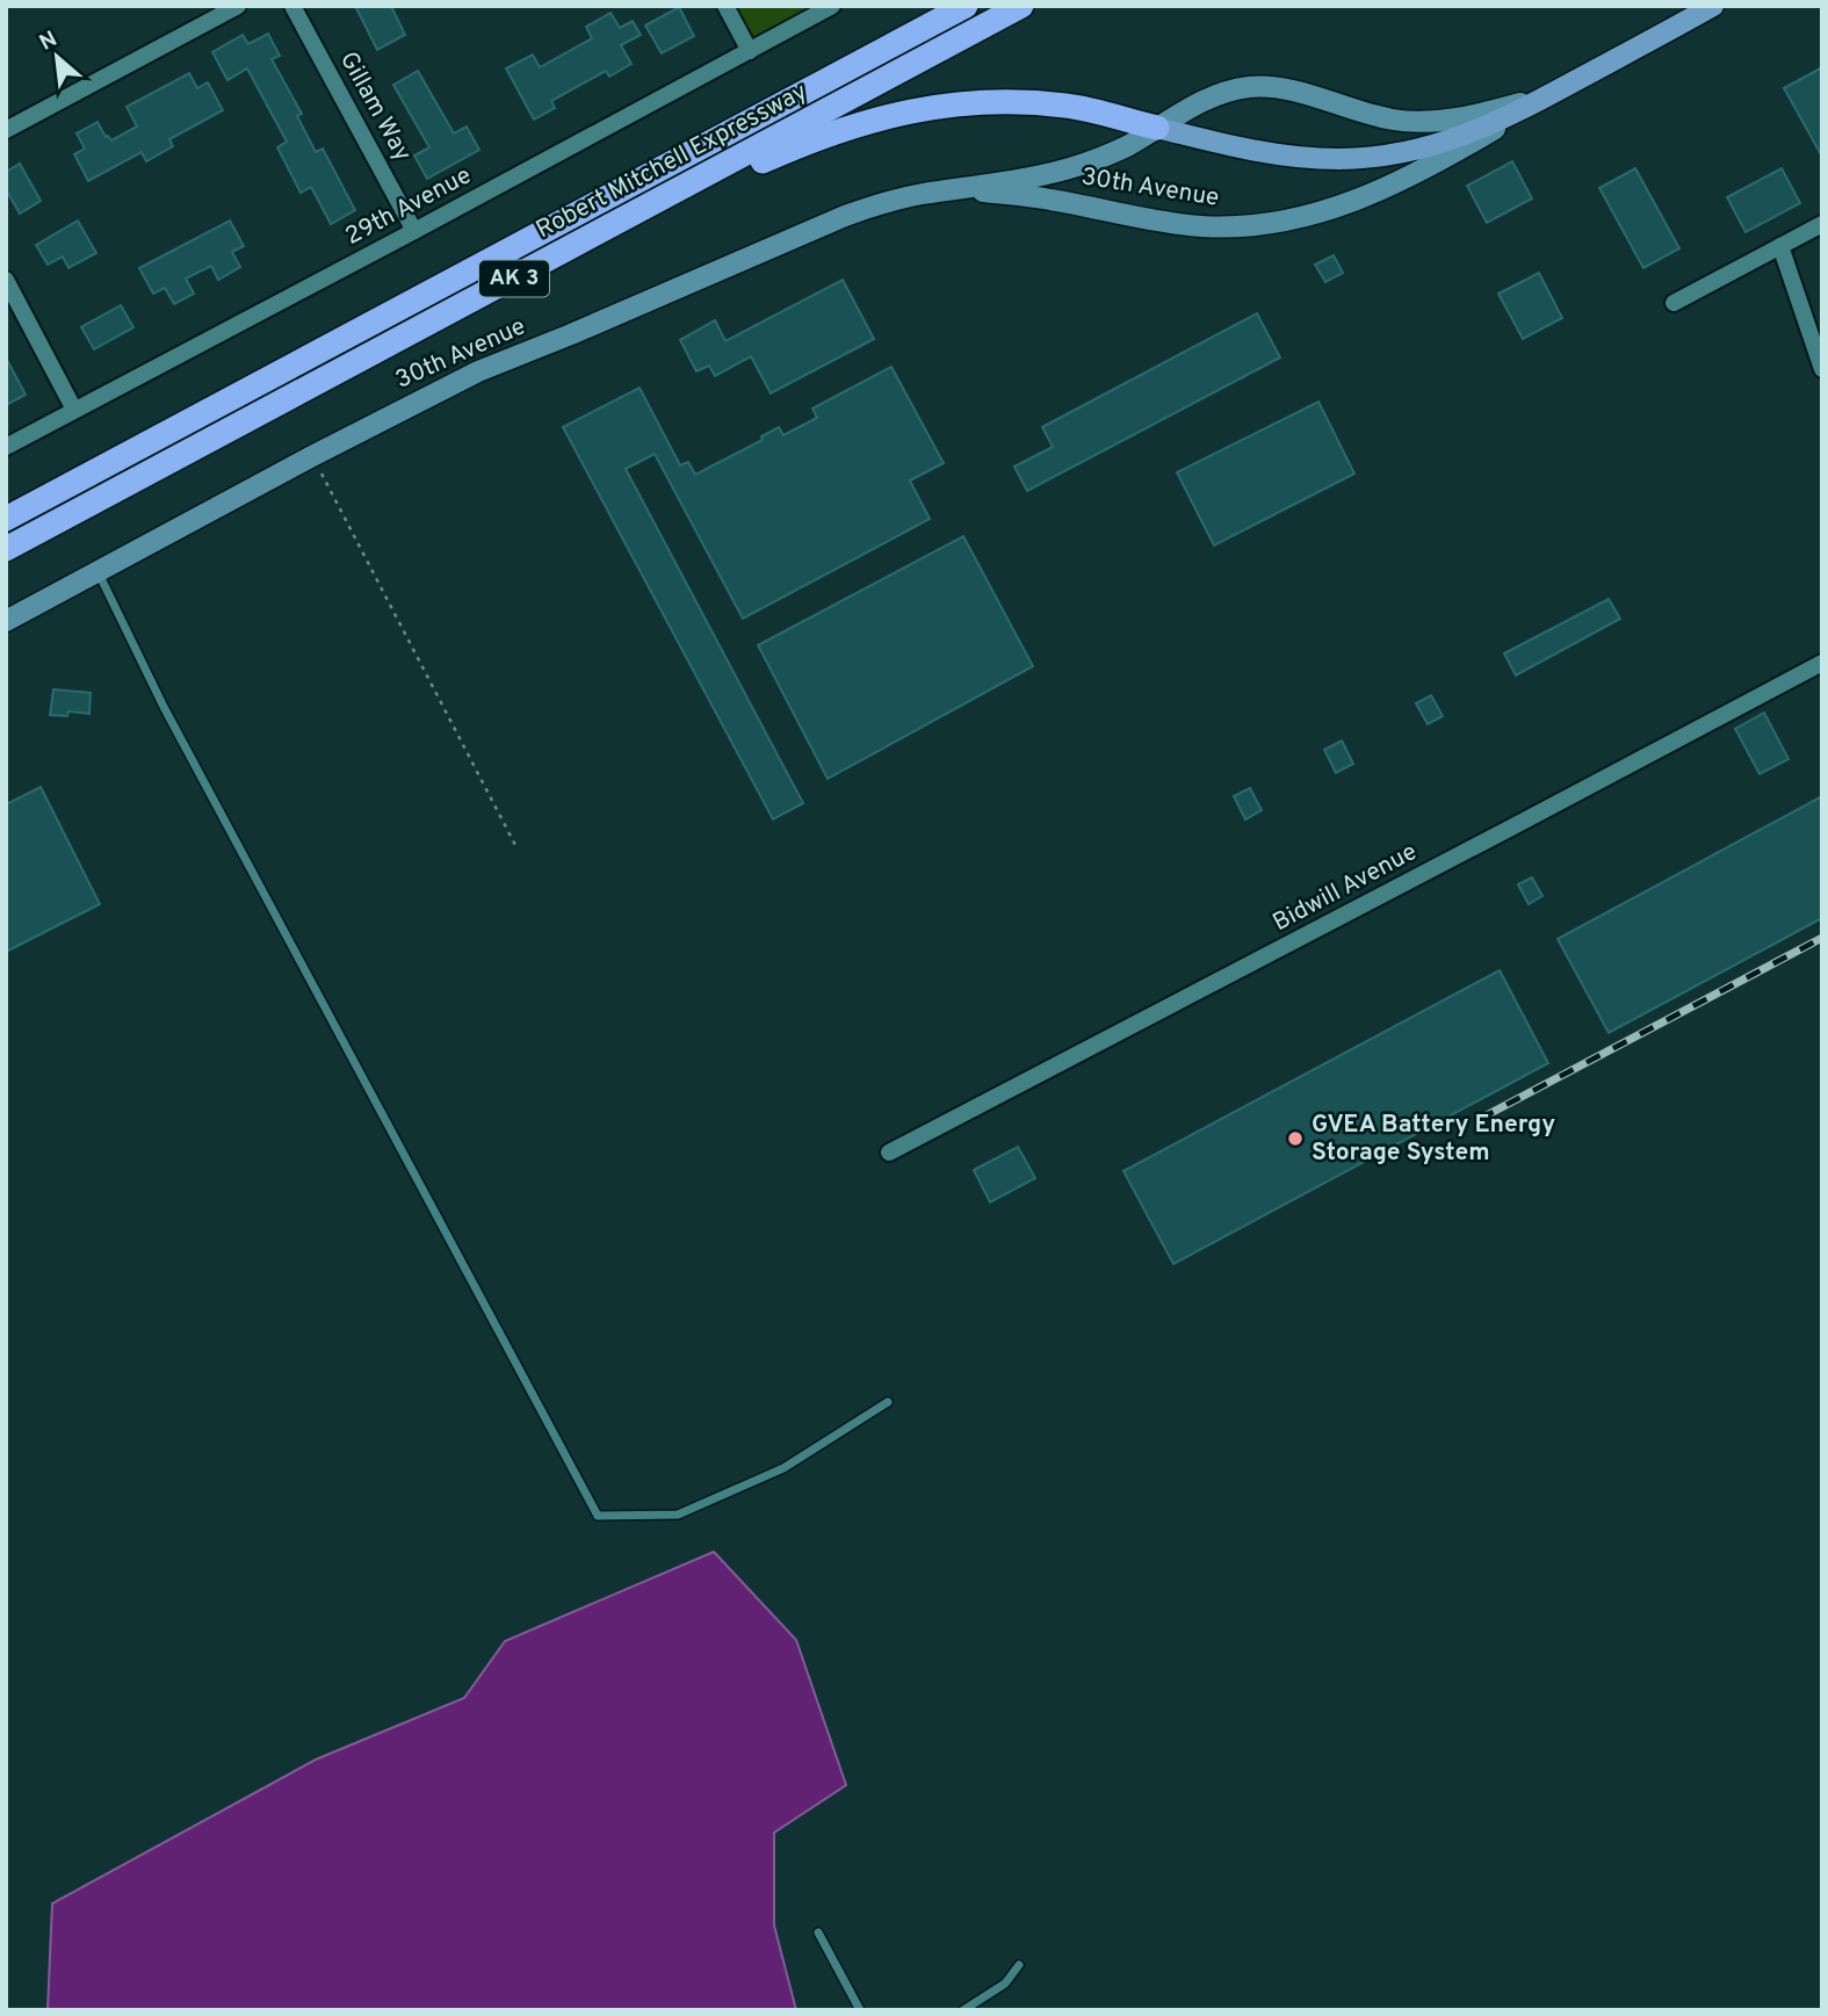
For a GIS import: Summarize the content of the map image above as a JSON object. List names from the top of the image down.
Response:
{
  "streets": {
    "highway": ["Robert Mitchell Expressway", "AK 3"],
    "main road": ["30th Avenue"],
    "street": ["Gillam Way", "29th Avenue", "Bidwill Avenue"]
  },
  "crossings": [
    ["Gillam Way", "29th Avenue"]
  ],
  "places": ["GVEA Battery Energy Storage System"],
  "north": "top left"
}
